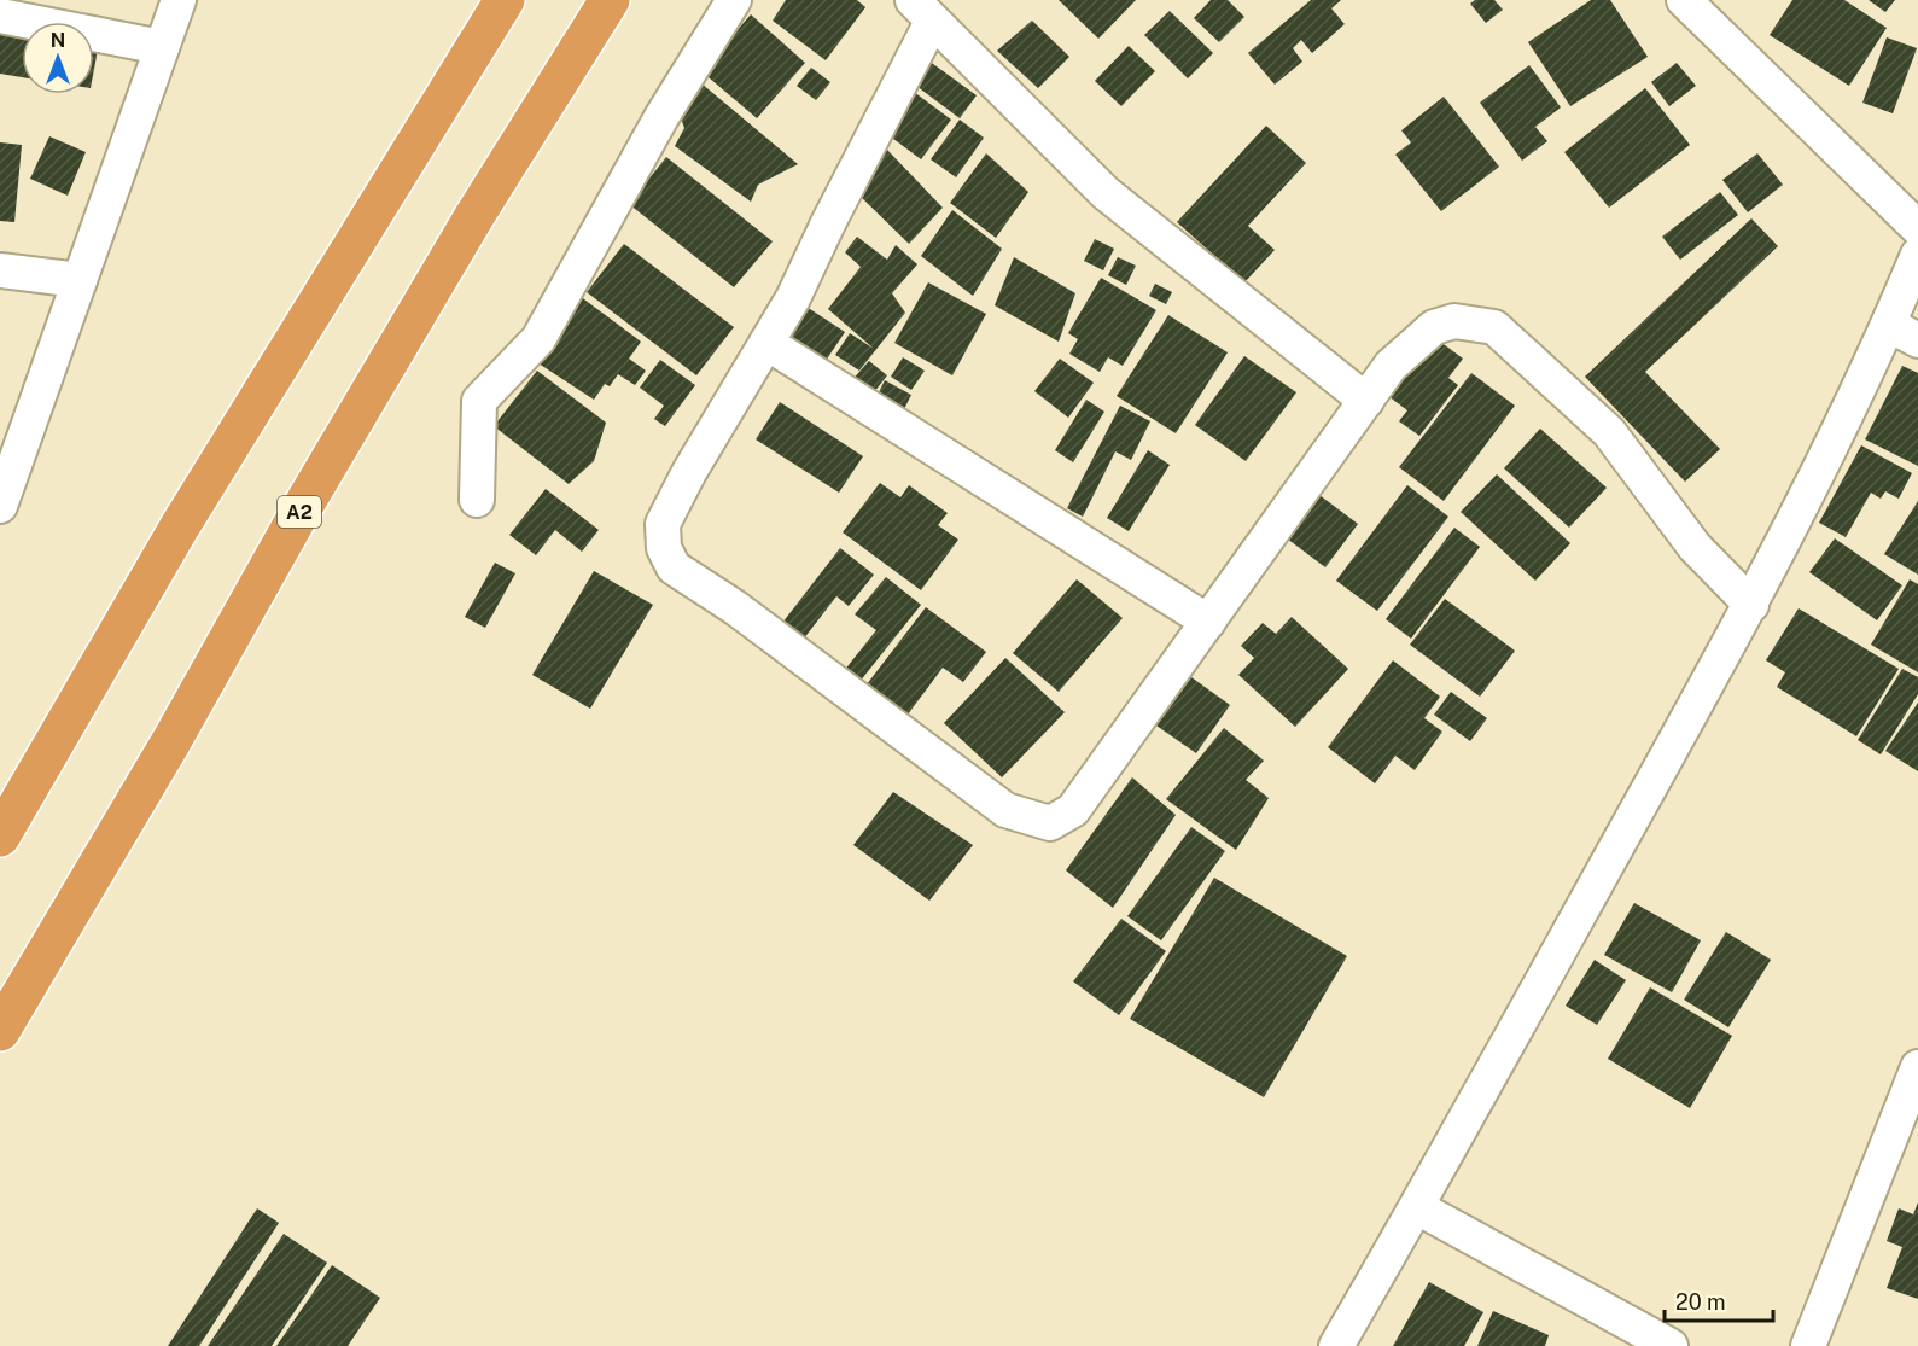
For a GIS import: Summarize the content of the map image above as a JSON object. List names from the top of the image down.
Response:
{
  "streets": {
    "highway": ["A2"]
  },
  "scale_bar": "20 m",
  "north": "top"
}
